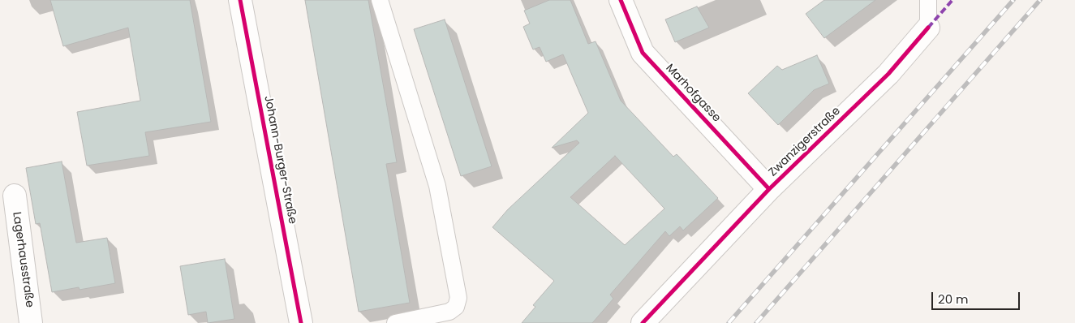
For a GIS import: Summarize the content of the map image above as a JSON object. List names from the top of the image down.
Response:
{
  "streets": {
    "street": [
      "Marhofgasse",
      "Zwanzigerstraße",
      "Johann-Burger-Straße",
      "Lagerhausstraße"
    ]
  },
  "crossings": [
    ["Marhofgasse", "Zwanzigerstraße"]
  ],
  "scale_bar": "20 m"
}
